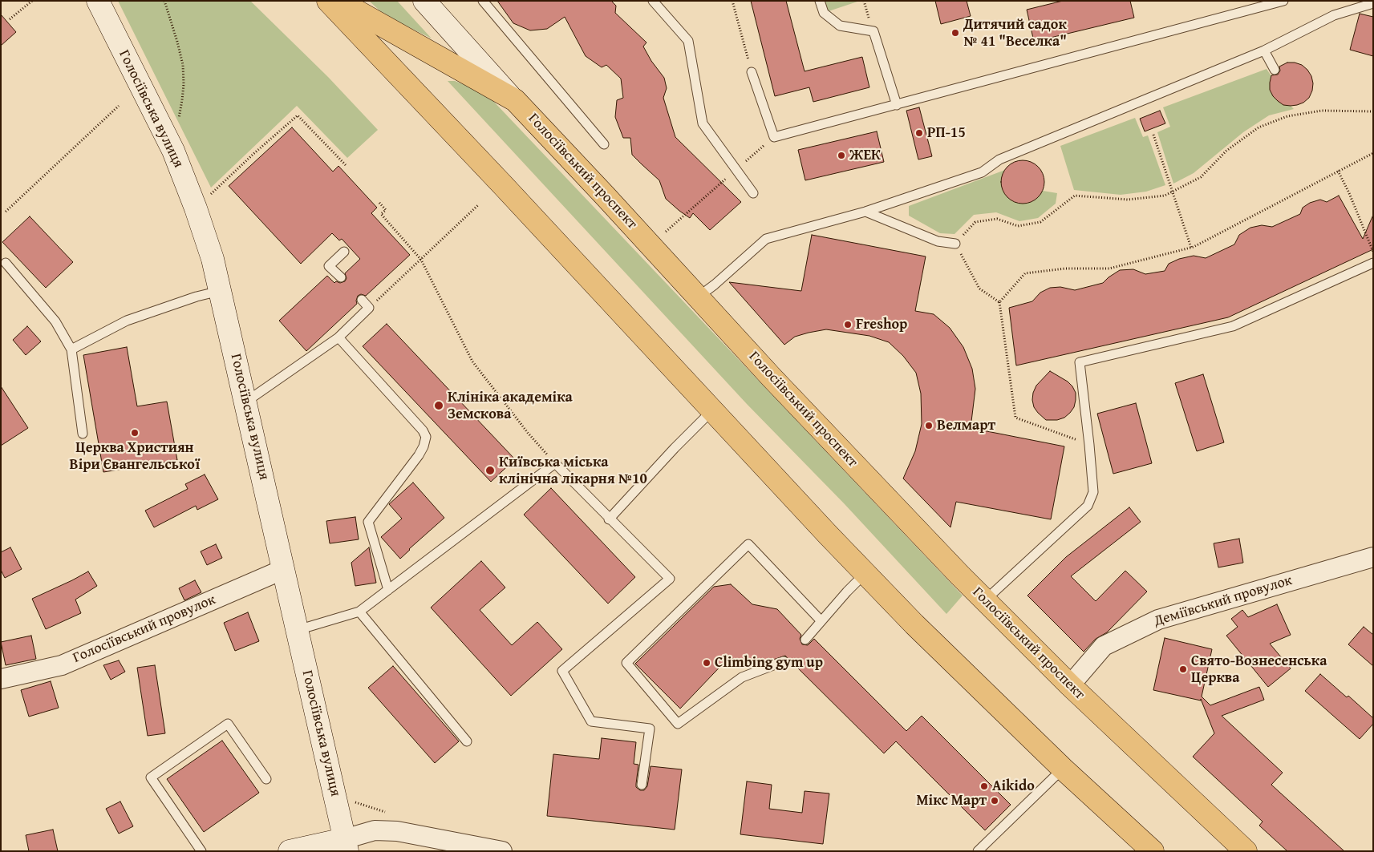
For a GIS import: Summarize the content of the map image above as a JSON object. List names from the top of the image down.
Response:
{
  "streets": {
    "main road": ["Голосіївська вулиця", "Голосіївський проспект"],
    "street": ["Деміївський провулок", "Голосіївський провулок"]
  },
  "crossings": [
    ["Голосіївська вулиця", "Голосіївський провулок"],
    ["Голосіївський проспект", "Деміївський провулок"]
  ],
  "places": [
    "Дитячий садок № 41 \"Веселка\"",
    "РП-15",
    "ЖЕК",
    "Freshop",
    "Клініка академіка Земскова",
    "Велмарт",
    "Церква Християн Віри Євангельської",
    "Київська міська клінічна лікарня №10",
    "Climbing gym up",
    "Свято-Вознесенська Церква",
    "Aikido",
    "Мікс Март"
  ]
}
